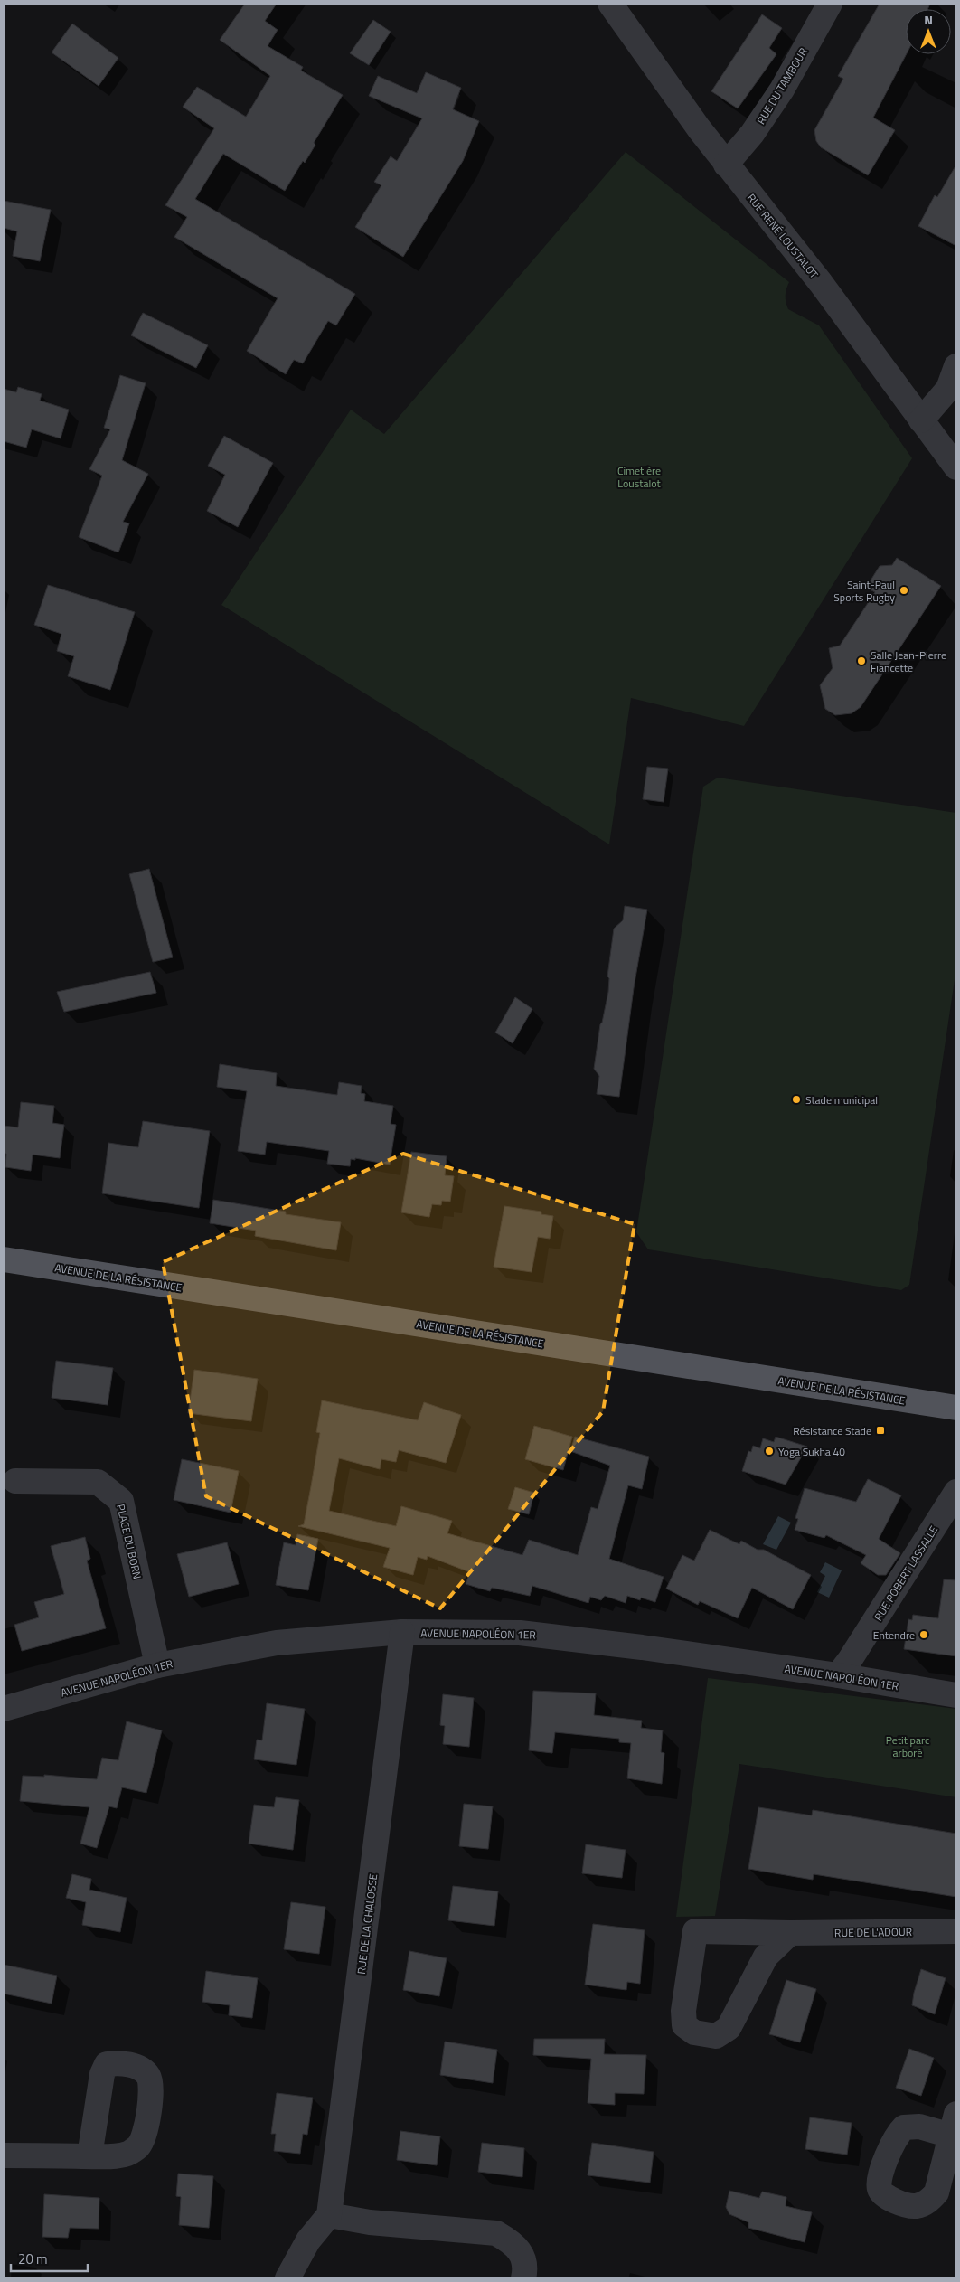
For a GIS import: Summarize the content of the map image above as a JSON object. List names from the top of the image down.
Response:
{
  "streets": {
    "main road": ["AVENUE DE LA RÉSISTANCE"],
    "street": [
      "RUE DU TAMBOUR",
      "RUE RENÉ LOUSTALOT",
      "PLACE DU BORN",
      "RUE ROBERT LASSALLE",
      "AVENUE NAPOLÉON 1ER",
      "RUE DE LA CHALOSSE",
      "RUE DE L'ADOUR"
    ]
  },
  "crossings": [
    ["RUE DU TAMBOUR", "RUE RENÉ LOUSTALOT"],
    ["PLACE DU BORN", "AVENUE NAPOLÉON 1ER"],
    ["RUE ROBERT LASSALLE", "AVENUE NAPOLÉON 1ER"],
    ["AVENUE NAPOLÉON 1ER", "RUE DE LA CHALOSSE"]
  ],
  "parks": ["Cimetière Loustalot", "Petit parc arboré"],
  "places": {
    "other": [
      "Saint-Paul Sports Rugby",
      "Salle Jean-Pierre Fiancette",
      "Stade municipal",
      "Yoga Sukha 40",
      "Entendre"
    ],
    "transit": ["Résistance Stade"]
  },
  "scale_bar": "20 m",
  "north": "top"
}
